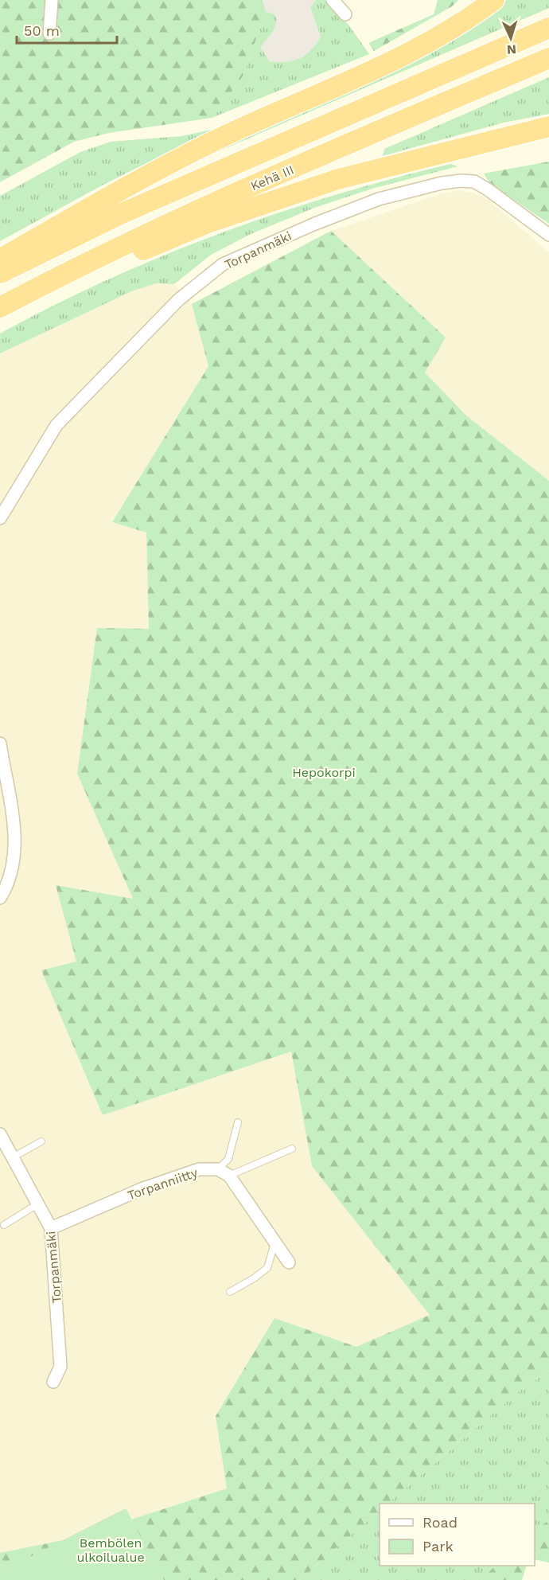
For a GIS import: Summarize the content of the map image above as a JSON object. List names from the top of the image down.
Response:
{
  "streets": {
    "highway": ["Kehä III"],
    "street": ["Torpanmäki", "Torpanniitty"]
  },
  "crossings": [
    ["Torpanmäki", "Torpanniitty"]
  ],
  "parks": ["Hepokorpi", "Bembölen ulkoilualue"],
  "legend": ["Road", "Park"],
  "scale_bar": "50 m",
  "north": "bottom"
}
